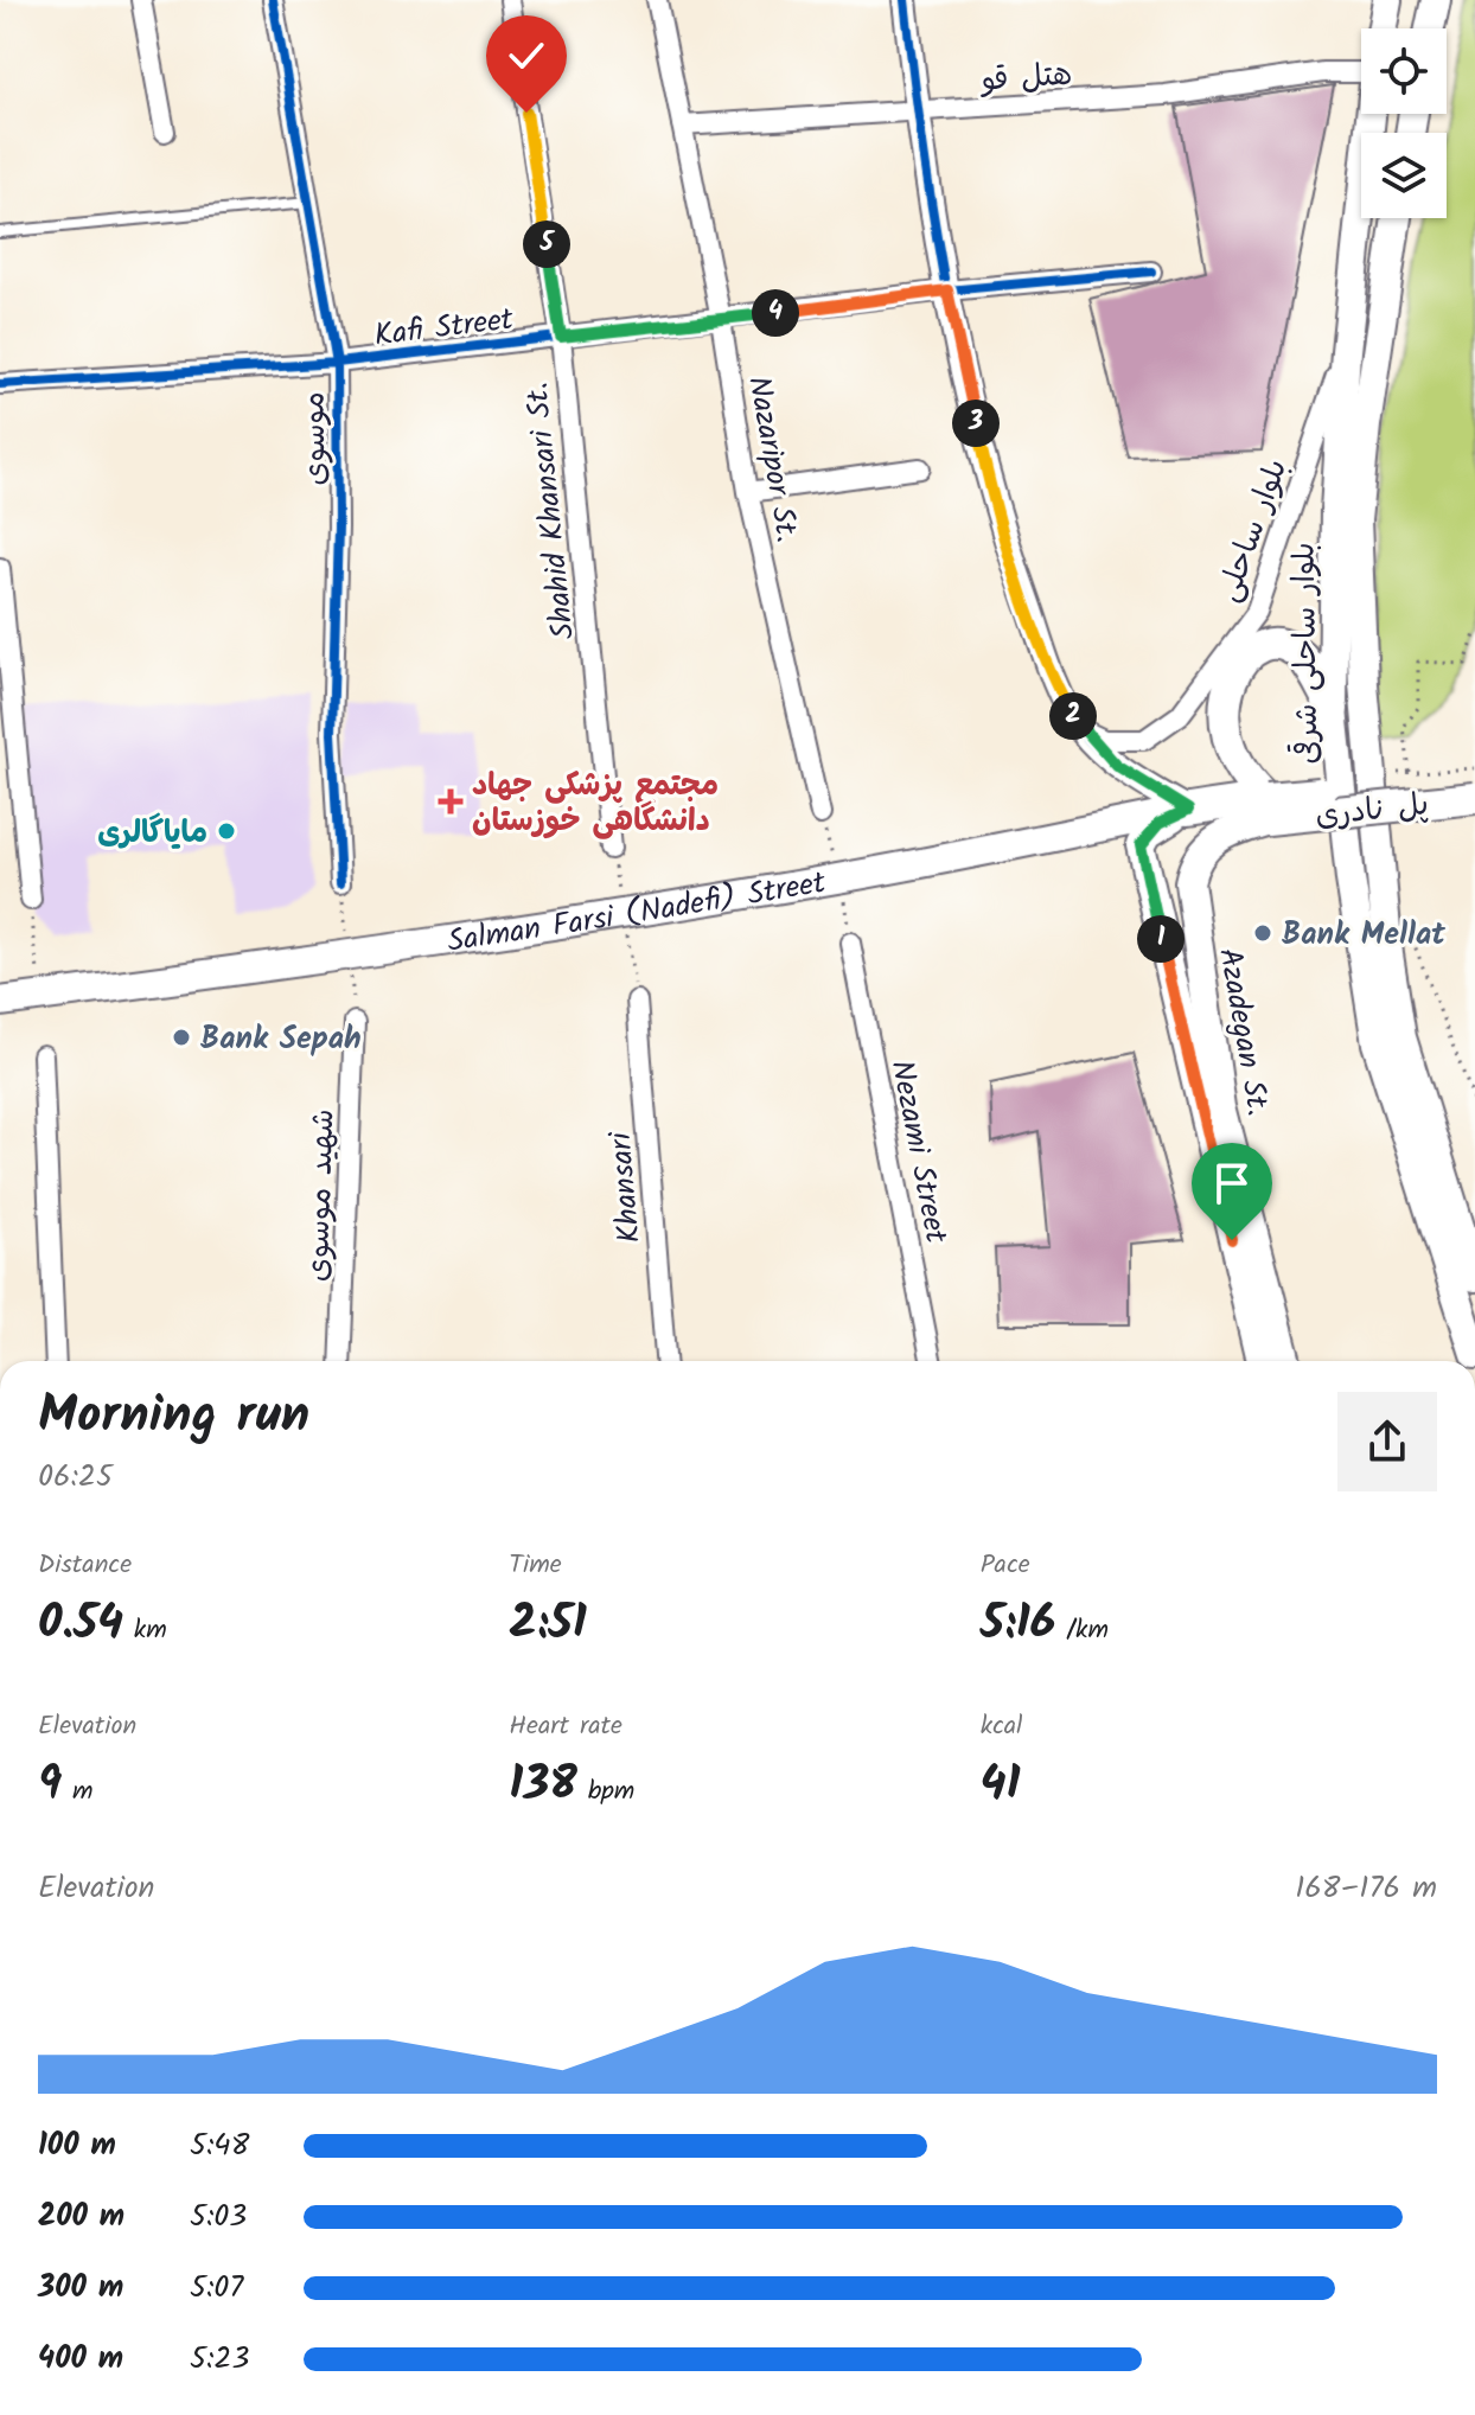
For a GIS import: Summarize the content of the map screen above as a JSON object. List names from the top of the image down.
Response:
{
  "streets": {
    "main road": [
      "بلوار ساحلی شرقی",
      "پل نادری",
      "Salman Farsi (Nadefi) Street",
      "Azadegan St."
    ],
    "street": [
      "هتل قو",
      "Kafi Street",
      "موسوی",
      "Nazaripor St.",
      "Shahid Khansari St.",
      "بلوار ساحلی",
      "Nezami Street",
      "Khansari",
      "شهید موسوی"
    ]
  },
  "crossings": [
    ["هتل قو", "Nazaripor St."],
    ["Kafi Street", "موسوی"],
    ["Kafi Street", "Nazaripor St."],
    ["Kafi Street", "Shahid Khansari St."],
    ["بلوار ساحلی", "بلوار ساحلی شرقی"],
    ["پل نادری", "Salman Farsi (Nadefi) Street"],
    ["پل نادری", "Azadegan St."],
    ["Salman Farsi (Nadefi) Street", "Azadegan St."]
  ],
  "places": {
    "health": ["مجتمع پزشکی جهاد دانشگاهی خوزستان"],
    "other": ["مایاگالری", "Bank Mellat", "Bank Sepah"]
  },
  "page": {
    "pins": [
      "5",
      "4",
      "3",
      "2",
      "1"
    ],
    "heading": ["Morning run", "06:25"],
    "stats": [
      ["Distance", "0.54 km"],
      ["Time", "2:51"],
      ["Pace", "5:16 /km"],
      ["Elevation", "9 m"],
      ["Heart rate", "138 bpm"],
      ["kcal", "41"]
    ],
    "chart": ["Elevation", "168–176 m"],
    "list": [
      {
        "name": "100 m",
        "note": "5:48"
      },
      {
        "name": "200 m",
        "note": "5:03"
      },
      {
        "name": "300 m",
        "note": "5:07"
      },
      {
        "name": "400 m",
        "note": "5:23"
      }
    ]
  }
}
